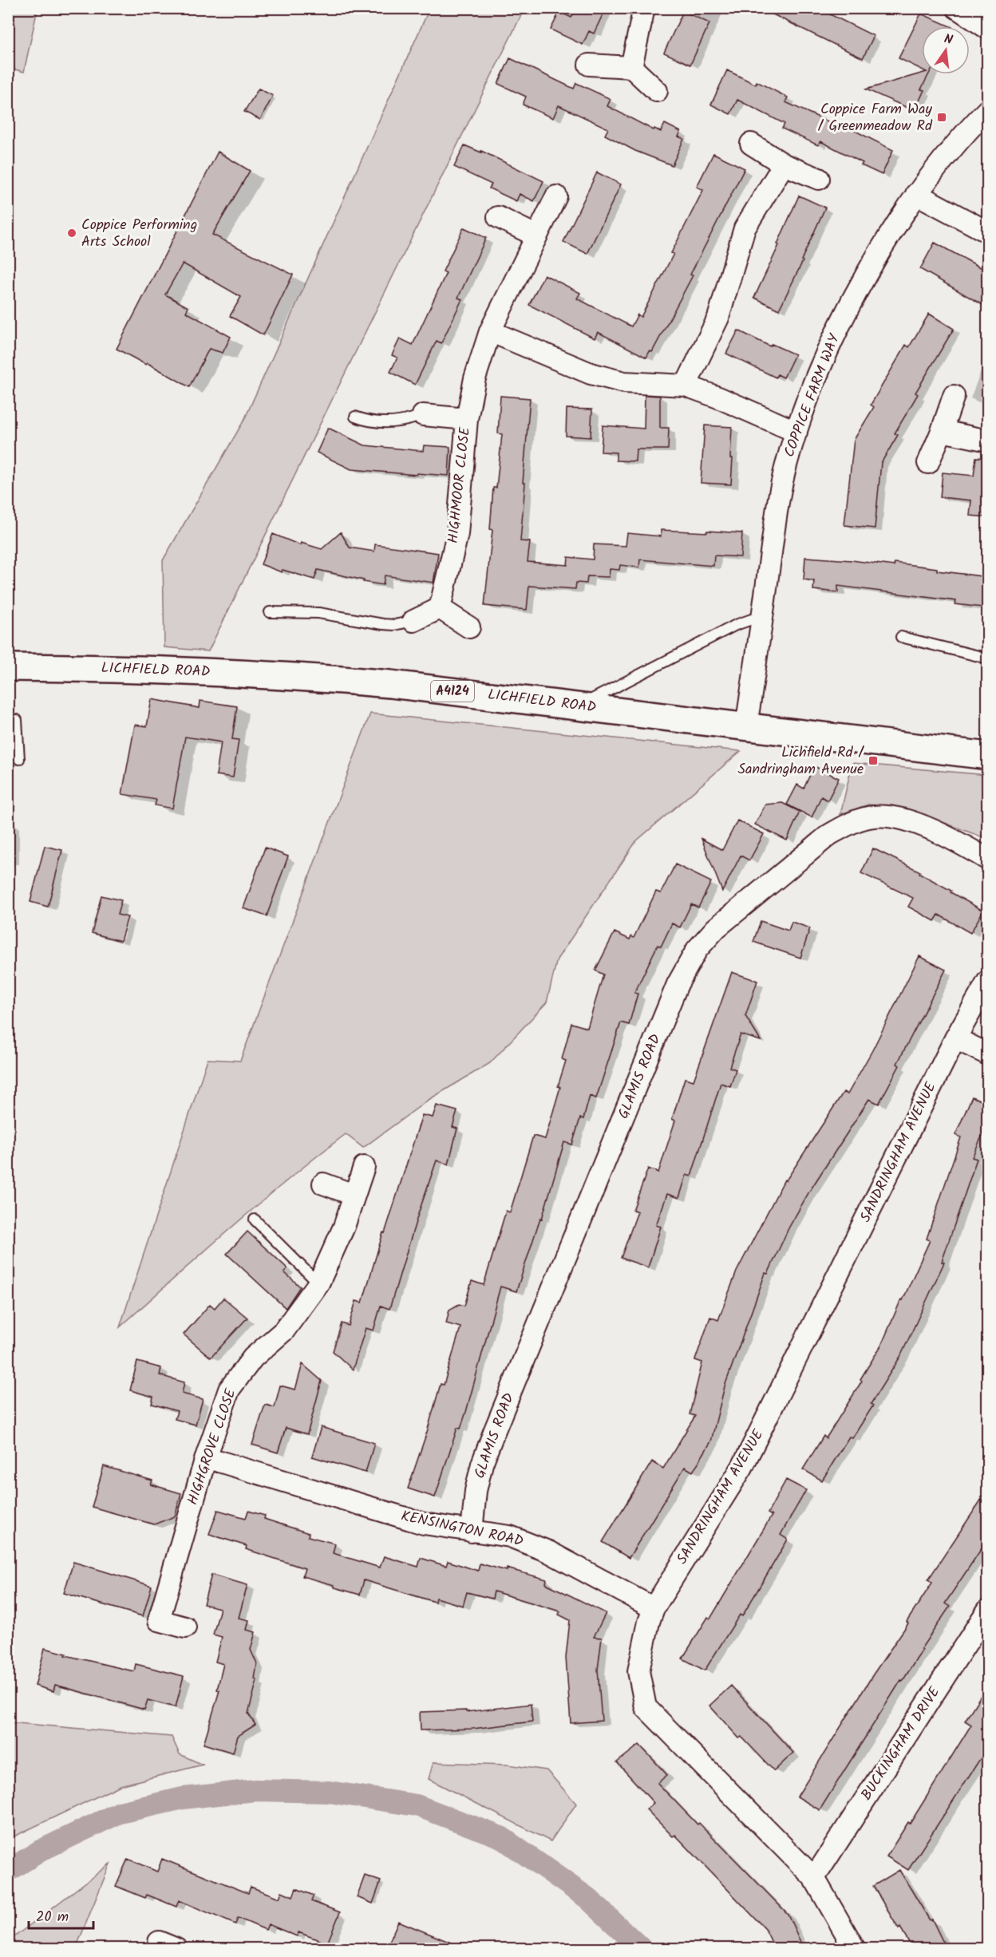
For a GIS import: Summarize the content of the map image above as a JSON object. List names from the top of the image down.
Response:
{
  "streets": {
    "main road": ["LICHFIELD ROAD", "A4124"],
    "street": [
      "COPPICE FARM WAY",
      "HIGHMOOR CLOSE",
      "GLAMIS ROAD",
      "SANDRINGHAM AVENUE",
      "HIGHGROVE CLOSE",
      "KENSINGTON ROAD",
      "BUCKINGHAM DRIVE"
    ]
  },
  "crossings": [
    ["COPPICE FARM WAY", "LICHFIELD ROAD"],
    ["GLAMIS ROAD", "KENSINGTON ROAD"],
    ["SANDRINGHAM AVENUE", "KENSINGTON ROAD"],
    ["SANDRINGHAM AVENUE", "BUCKINGHAM DRIVE"],
    ["HIGHGROVE CLOSE", "KENSINGTON ROAD"]
  ],
  "places": {
    "transit": ["Coppice Farm Way / Greenmeadow Rd", "Lichfield Rd / Sandringham Avenue"],
    "other": ["Coppice Performing Arts School"]
  },
  "scale_bar": "20 m",
  "north": "top"
}
